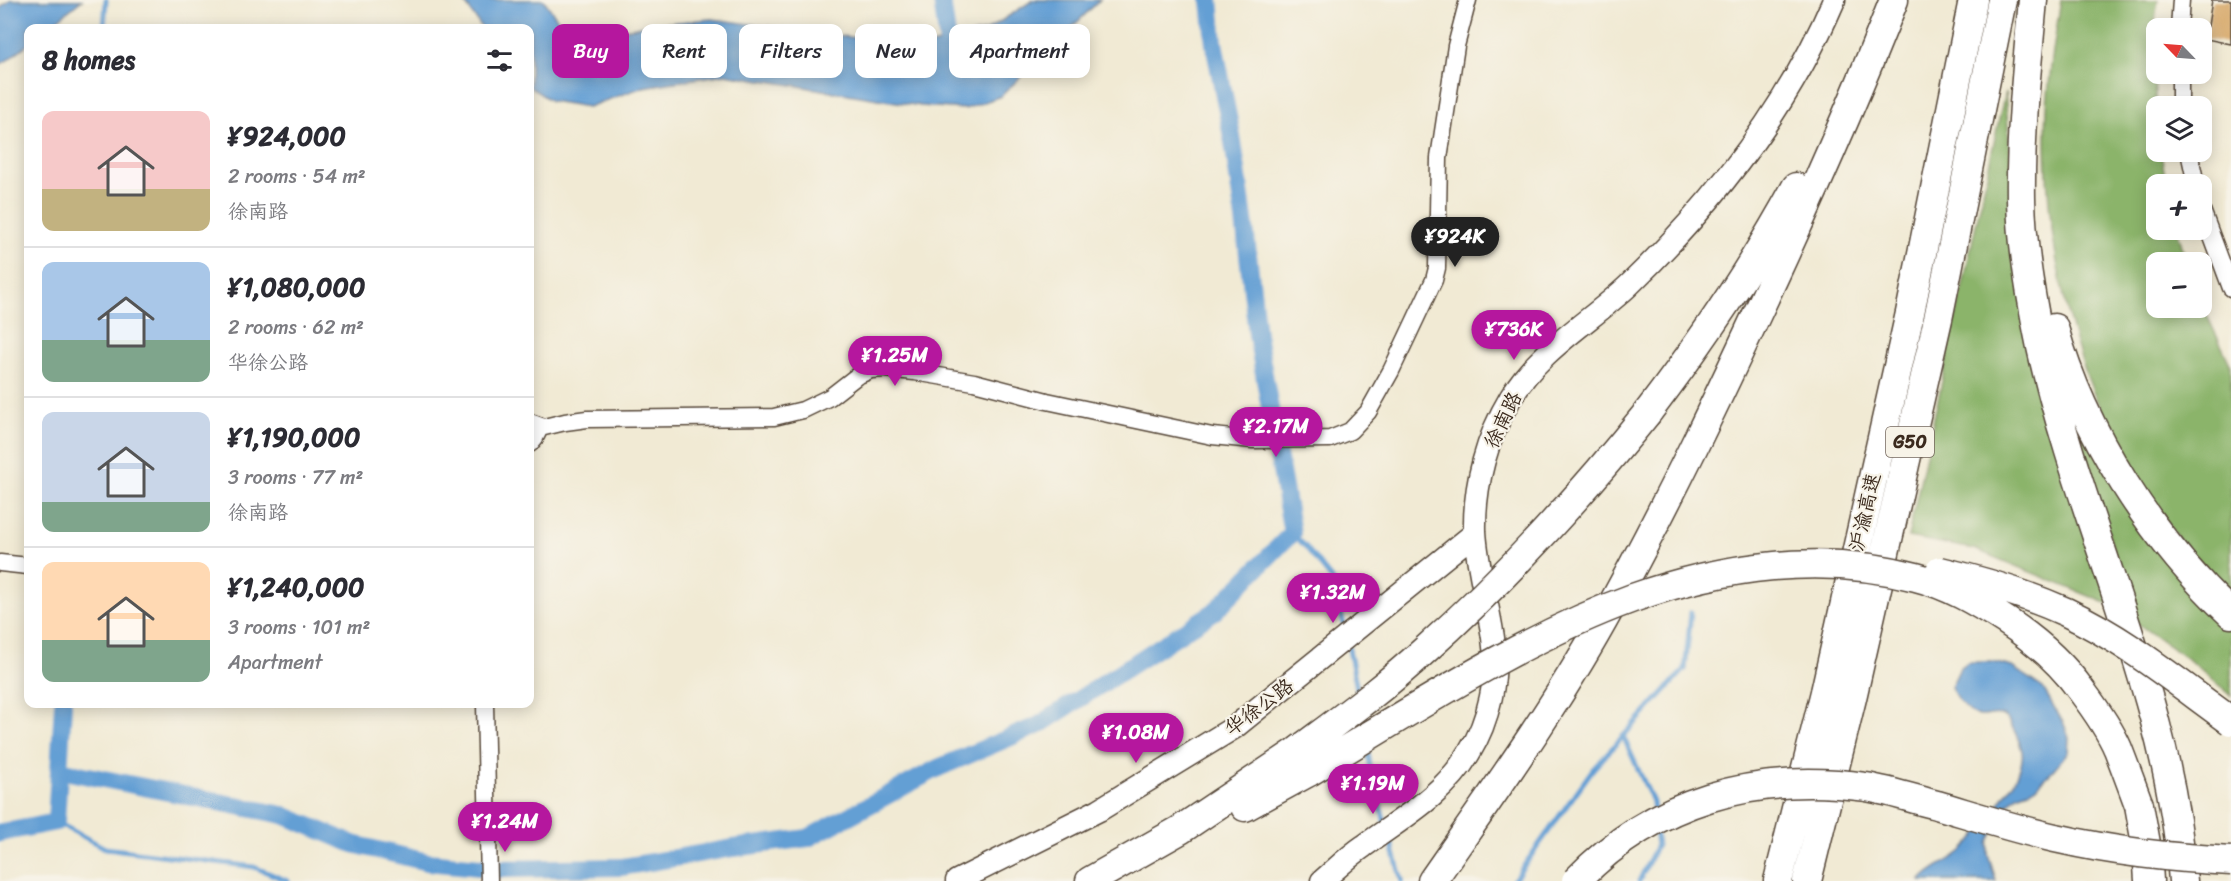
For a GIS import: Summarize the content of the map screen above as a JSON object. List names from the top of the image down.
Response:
{
  "streets": {
    "highway": ["G50", "沪渝高速"],
    "street": ["徐南路", "华徐公路"]
  },
  "crossings": [
    ["徐南路", "华徐公路"]
  ],
  "north": "top left",
  "page": {
    "map_buttons": ["+", "−"],
    "chip": [
      "Buy",
      "Rent",
      "Filters",
      "New",
      "Apartment"
    ],
    "heading": "8 homes",
    "list": [
      {
        "name": "¥924,000",
        "note": "2 rooms · 54 m² · 徐南路"
      },
      {
        "name": "¥1,080,000",
        "note": "2 rooms · 62 m² · 华徐公路"
      },
      {
        "name": "¥1,190,000",
        "note": "3 rooms · 77 m² · 徐南路"
      },
      {
        "name": "¥1,240,000",
        "note": "3 rooms · 101 m² · Apartment"
      }
    ],
    "price": [
      "¥924K",
      "¥736K",
      "¥1.25M",
      "¥2.17M",
      "¥1.32M",
      "¥1.08M",
      "¥1.19M",
      "¥1.24M"
    ]
  }
}
